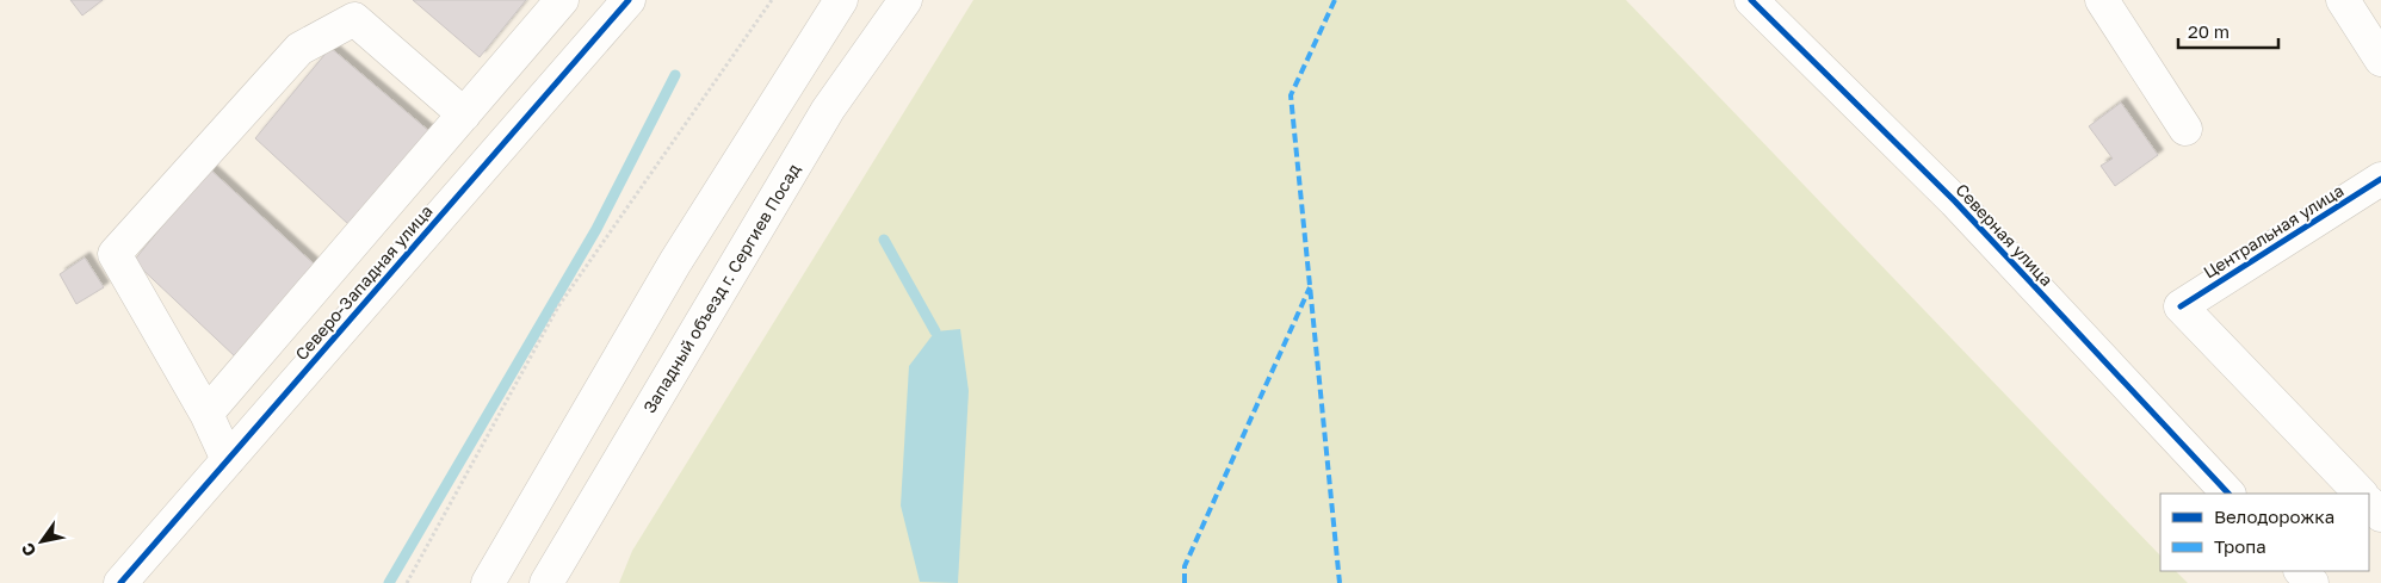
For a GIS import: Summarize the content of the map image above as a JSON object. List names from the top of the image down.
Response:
{
  "streets": {
    "street": [
      "Центральная улица",
      "Северная улица",
      "Северо-Западная улица",
      "Западный объезд г. Сергиев Посад"
    ]
  },
  "legend": ["Велодорожка", "Тропа"],
  "scale_bar": "20 m",
  "north": "bottom left"
}
